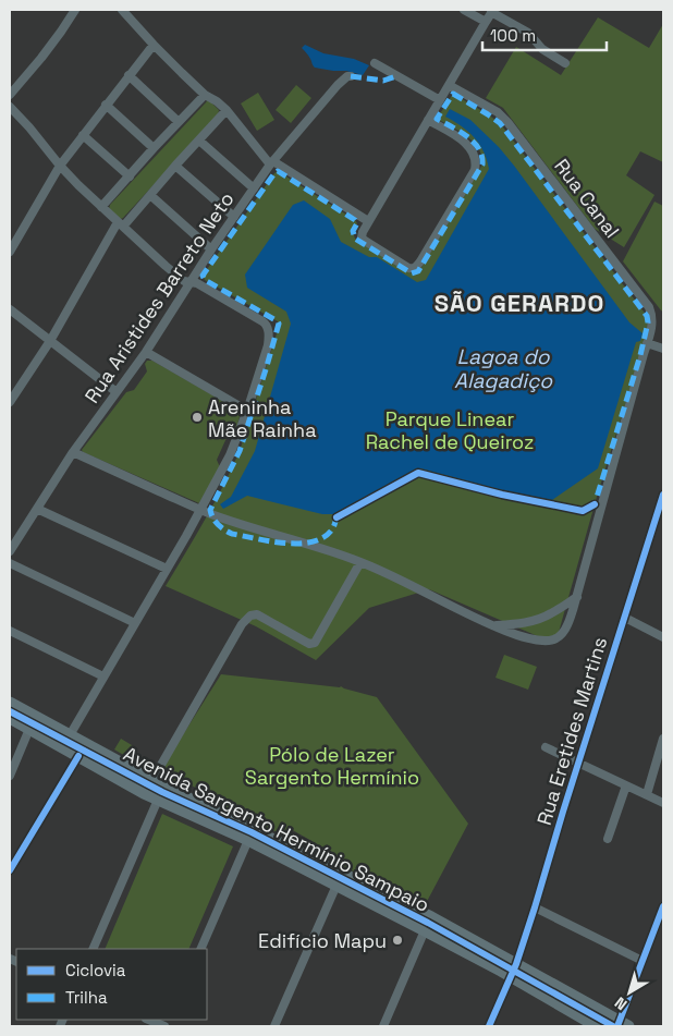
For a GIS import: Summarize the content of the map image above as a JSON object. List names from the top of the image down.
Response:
{
  "streets": {
    "main road": ["Avenida Sargento Hermínio Sampaio"],
    "street": ["Rua Canal", "Rua Aristides Barreto Neto", "Rua Eretides Martins"]
  },
  "crossings": [
    ["Rua Canal", "Rua Aristides Barreto Neto"],
    ["Rua Eretides Martins", "Avenida Sargento Hermínio Sampaio"]
  ],
  "districts": ["SÃO GERARDO"],
  "water": ["Lagoa do Alagadiço"],
  "parks": ["Parque Linear Rachel de Queiroz", "Pólo de Lazer Sargento Hermínio"],
  "places": ["Areninha Mãe Rainha", "Edifício Mapu"],
  "legend": ["Ciclovia", "Trilha"],
  "scale_bar": "100 m",
  "north": "bottom left"
}
